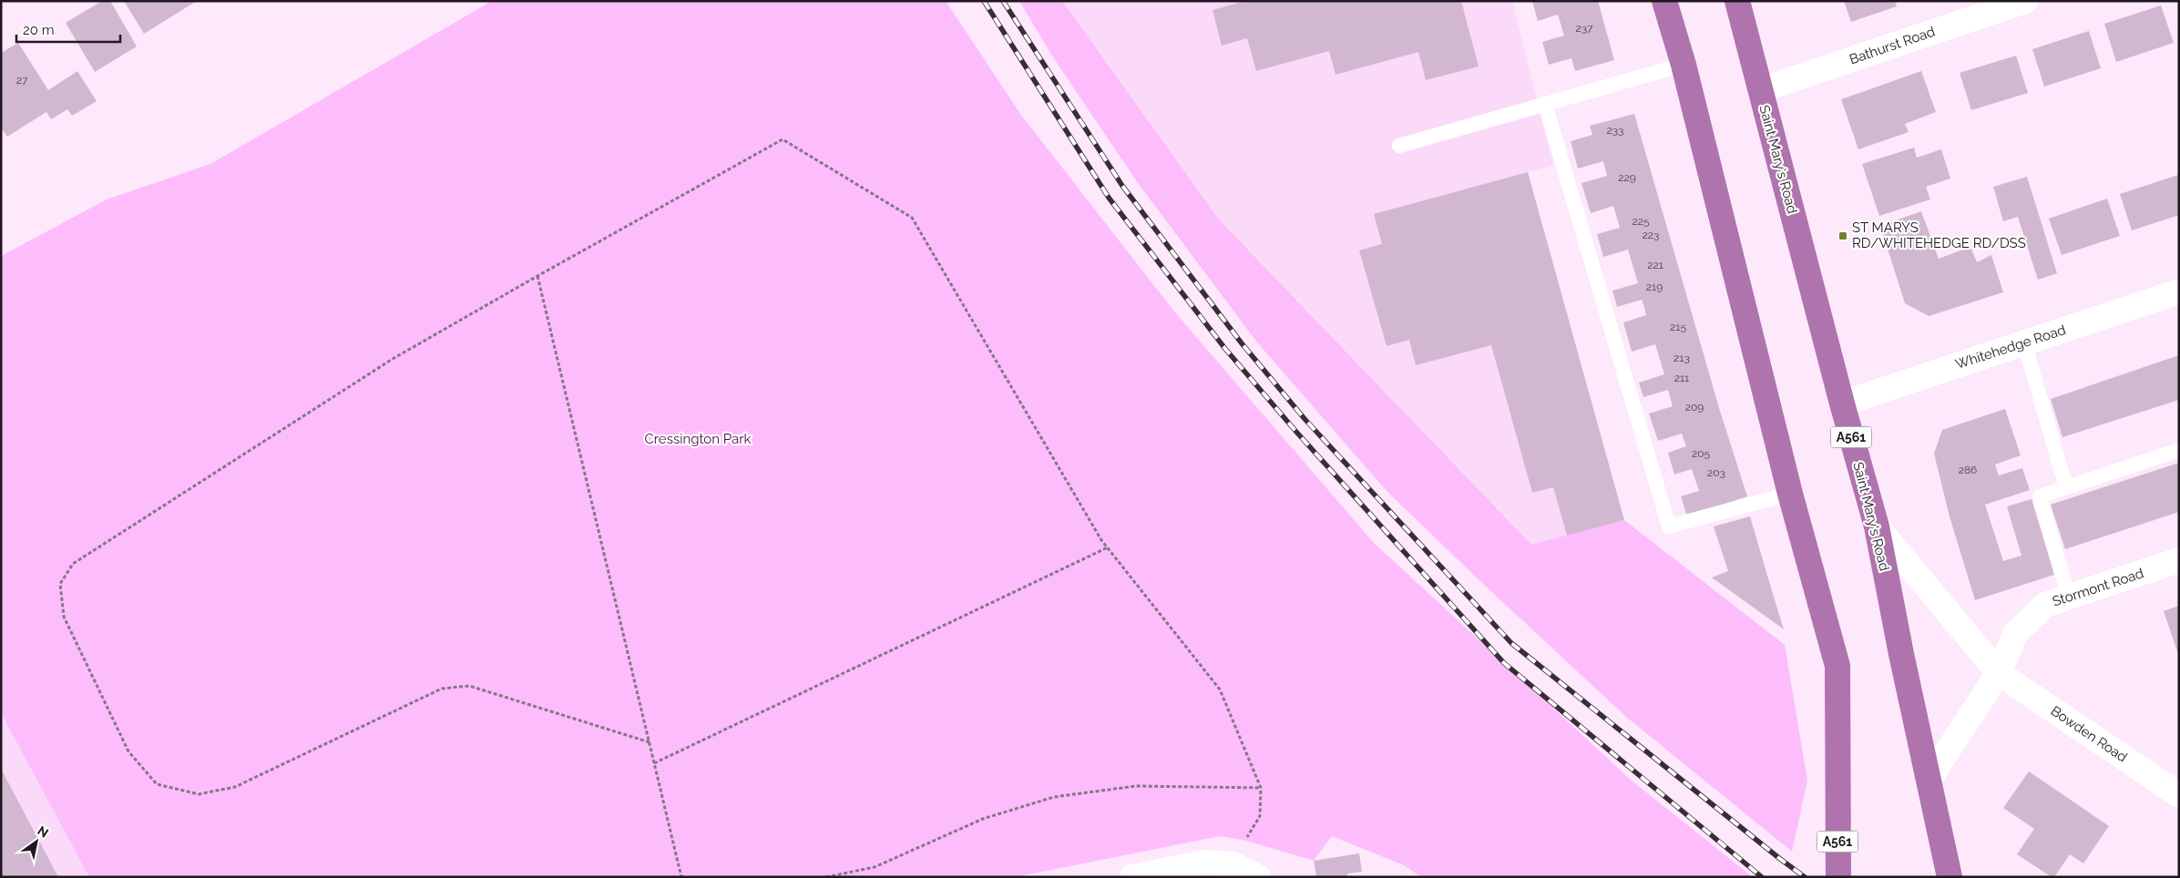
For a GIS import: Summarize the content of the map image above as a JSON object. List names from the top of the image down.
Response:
{
  "streets": {
    "highway": ["Saint Mary's Road", "A561"],
    "street": [
      "Bathurst Road",
      "Whitehedge Road",
      "Stormont Road",
      "Bowden Road"
    ]
  },
  "crossings": [
    ["Bathurst Road", "Saint Mary's Road"],
    ["Saint Mary's Road", "Whitehedge Road"],
    ["Saint Mary's Road", "Bowden Road"],
    ["Stormont Road", "Bowden Road"]
  ],
  "parks": ["Cressington Park"],
  "places": {
    "transit": ["ST MARYS RD/WHITEHEDGE RD/DSS"]
  },
  "house_numbers": [
    "237",
    "27",
    "233",
    "229",
    "225",
    "223",
    "221",
    "219",
    "215",
    "213",
    "211",
    "209",
    "205",
    "286",
    "203"
  ],
  "scale_bar": "20 m",
  "north": "top right"
}
